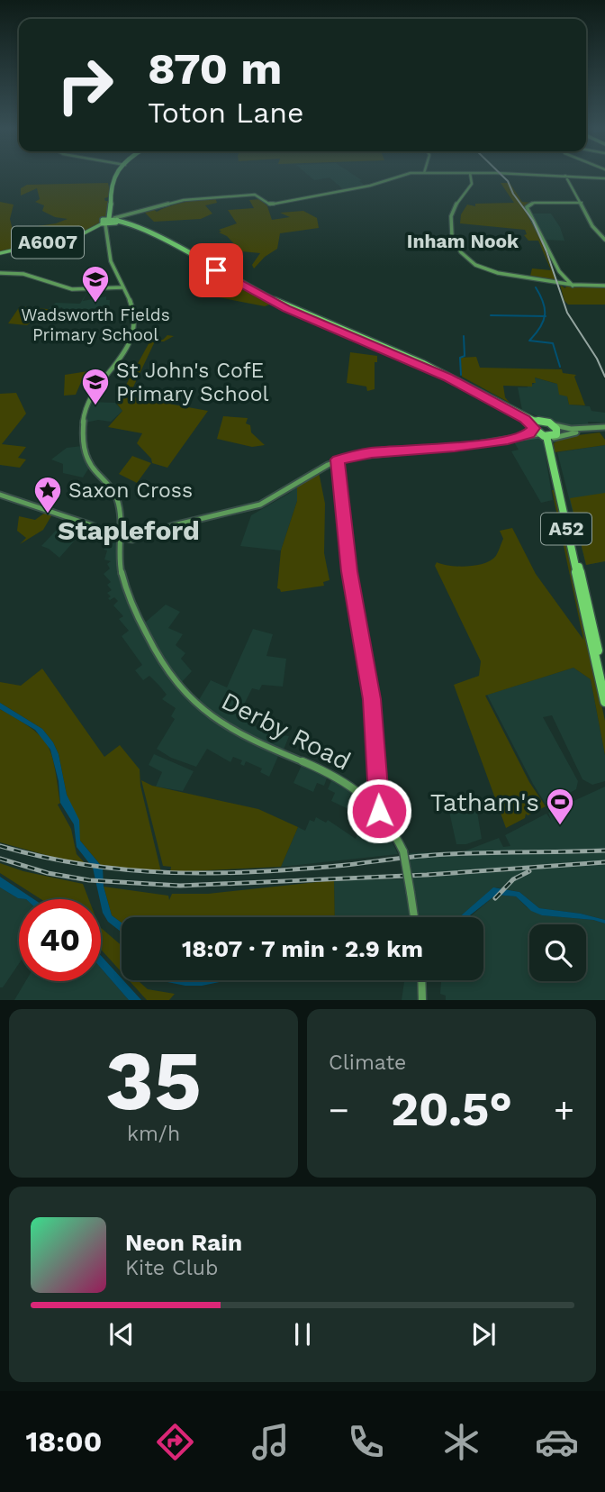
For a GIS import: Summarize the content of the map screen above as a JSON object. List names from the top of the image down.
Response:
{
  "streets": {
    "highway": ["A52"],
    "main road": ["A6007"],
    "street": ["Derby Road"]
  },
  "districts": ["Inham Nook", "Stapleford"],
  "places": {
    "school or university": ["Wadsworth Fields Primary School", "St John's CofE Primary School"],
    "place": ["Saxon Cross"],
    "sports": ["Tatham's"]
  },
  "page": {
    "turn": ["870 m", "Toton Lane"],
    "limit": "40",
    "trip": "18:07 · 7 min · 2.9 km",
    "tile": [
      ["35", "km/h"],
      "Climate"
    ],
    "heat": ["−", "20.5°", "+"],
    "song": ["Neon Rain", "Kite Club"],
    "tabs": "18:00"
  }
}
